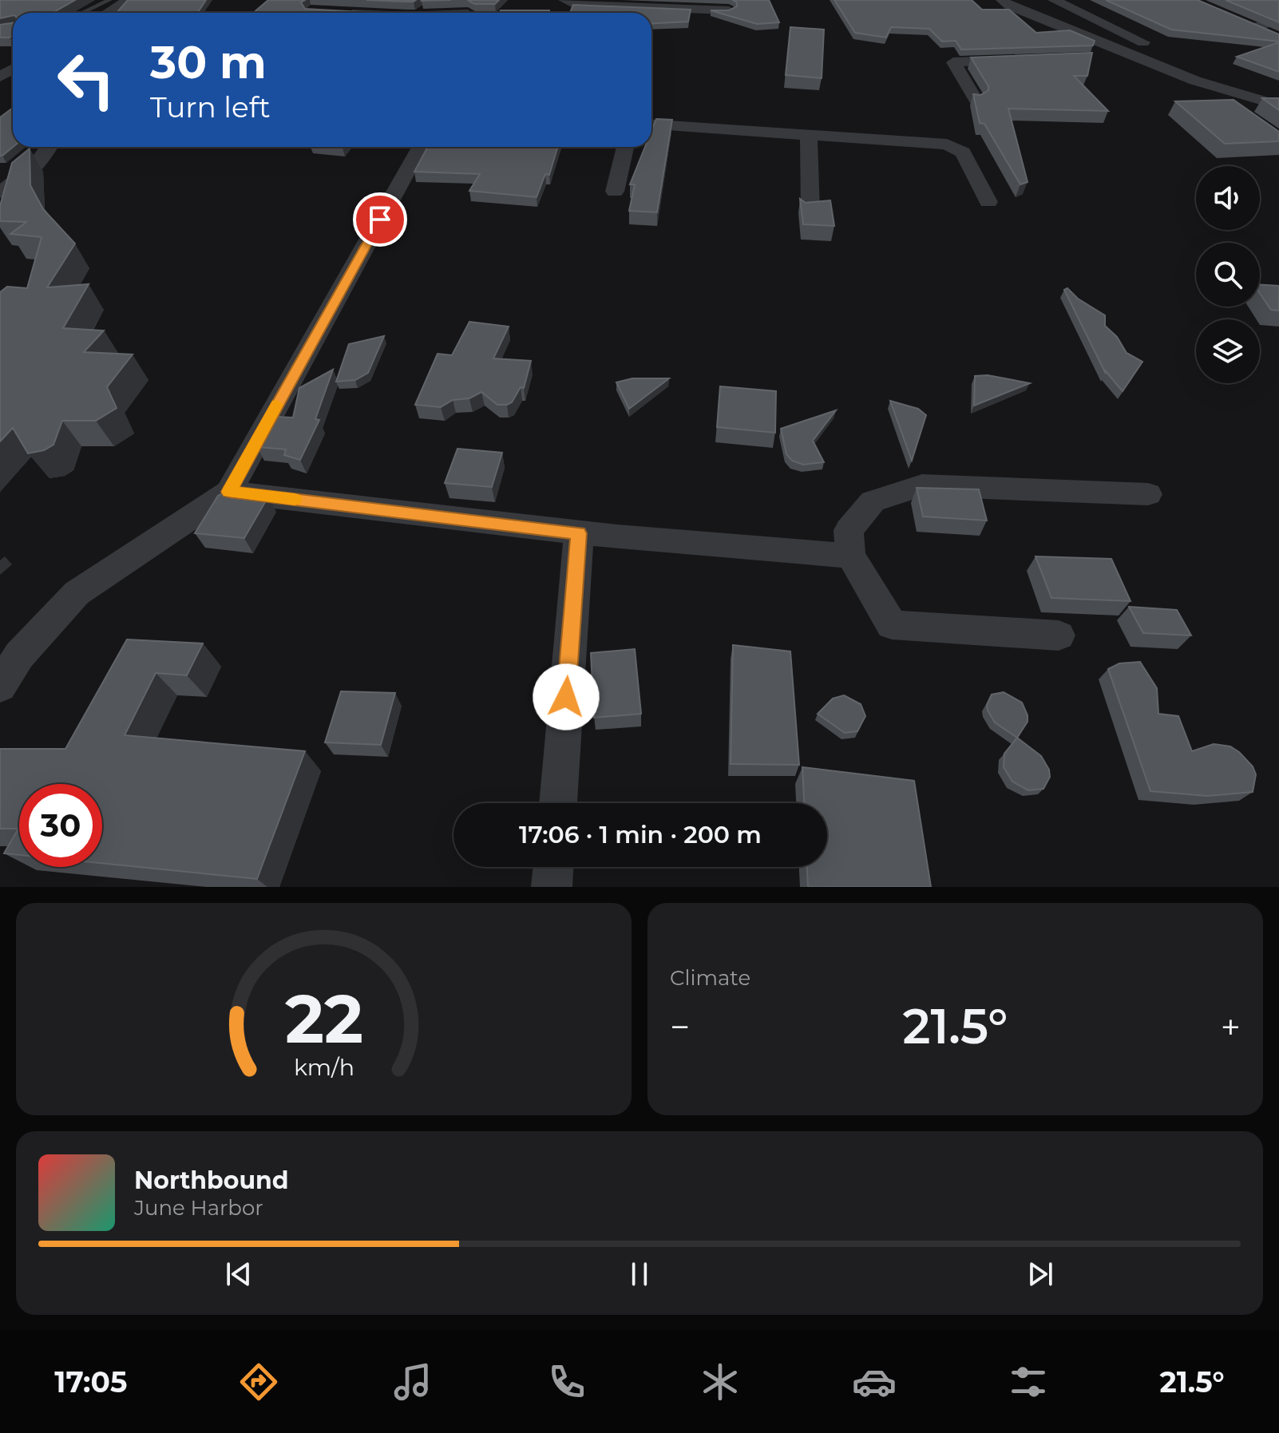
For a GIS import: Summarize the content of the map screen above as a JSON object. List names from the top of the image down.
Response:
{
  "page": {
    "turn": ["30 m", "Turn left"],
    "limit": "30",
    "trip": "17:06 · 1 min · 200 m",
    "tile": "Climate",
    "heat": ["−", "21.5°", "+"],
    "song": ["Northbound", "June Harbor"],
    "tabs": ["17:05", "21.5°"],
    "gauge": ["22", "km/h"]
  }
}
